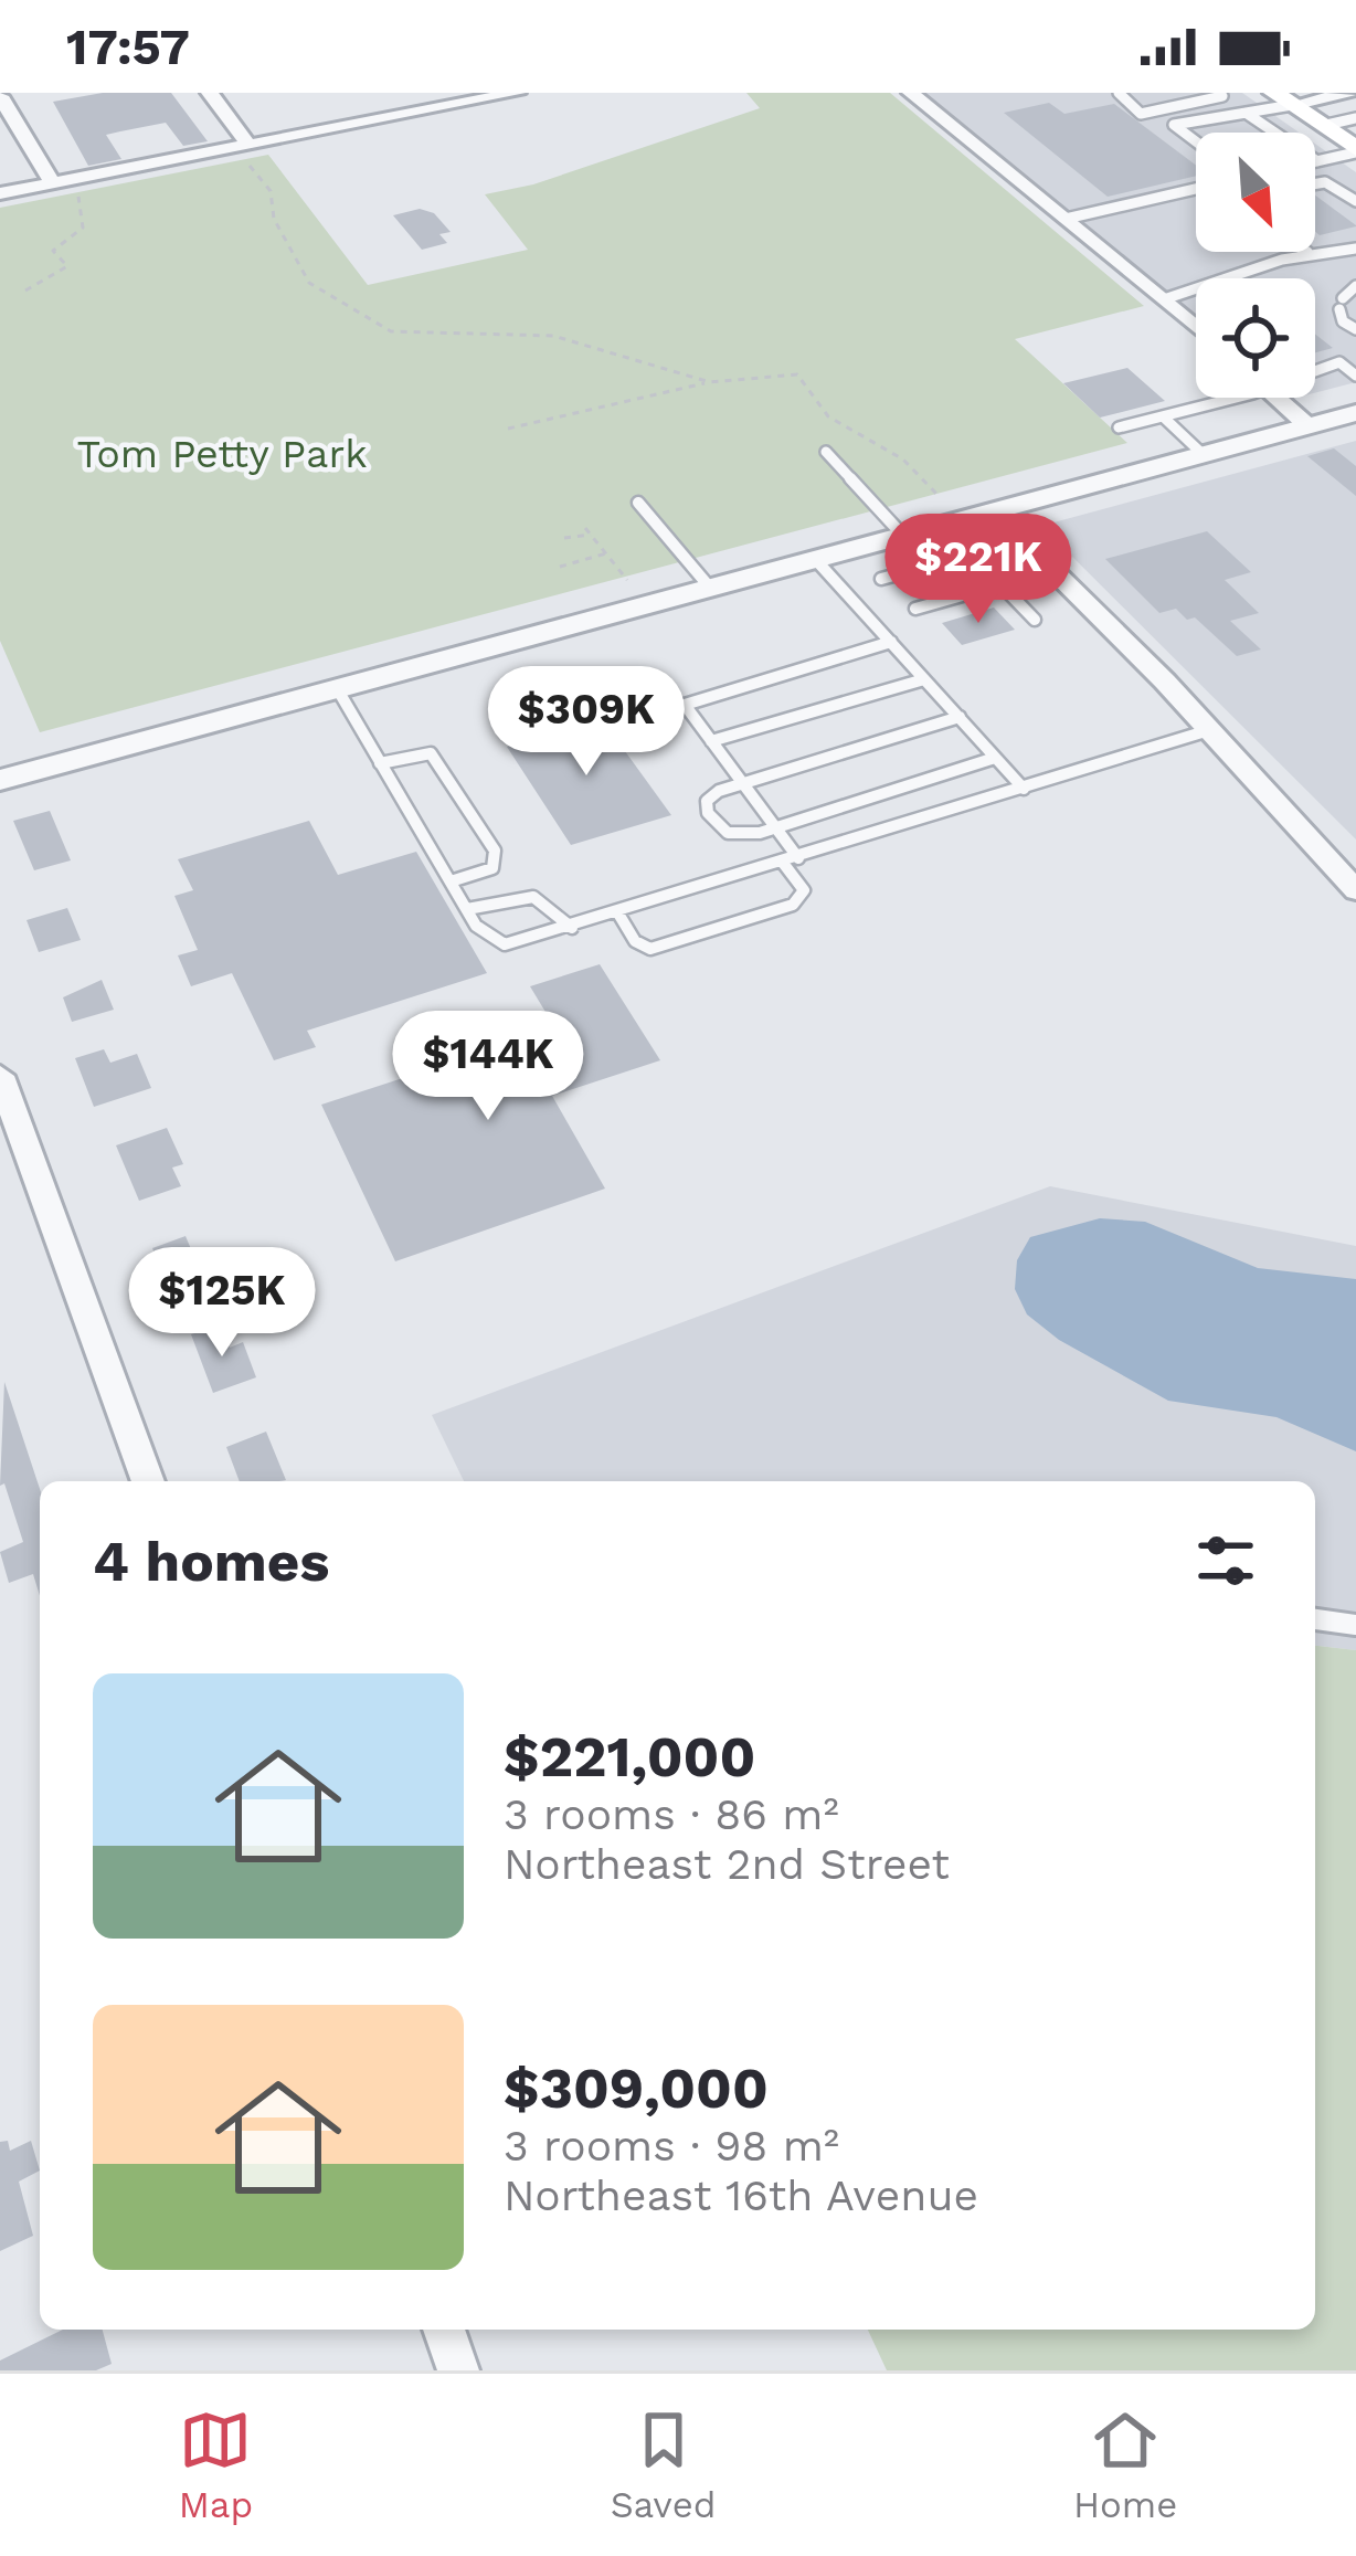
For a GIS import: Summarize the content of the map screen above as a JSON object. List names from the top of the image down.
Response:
{
  "parks": ["Tom Petty Park"],
  "north": "bottom right",
  "page": {
    "status": "17:57",
    "price": [
      "$221K",
      "$309K",
      "$144K",
      "$125K"
    ],
    "heading": "4 homes",
    "list": [
      {
        "name": "$221,000",
        "note": "3 rooms · 86 m² · Northeast 2nd Street"
      },
      {
        "name": "$309,000",
        "note": "3 rooms · 98 m² · Northeast 16th Avenue"
      }
    ],
    "tabs": ["Map", "Saved", "Home"]
  }
}
